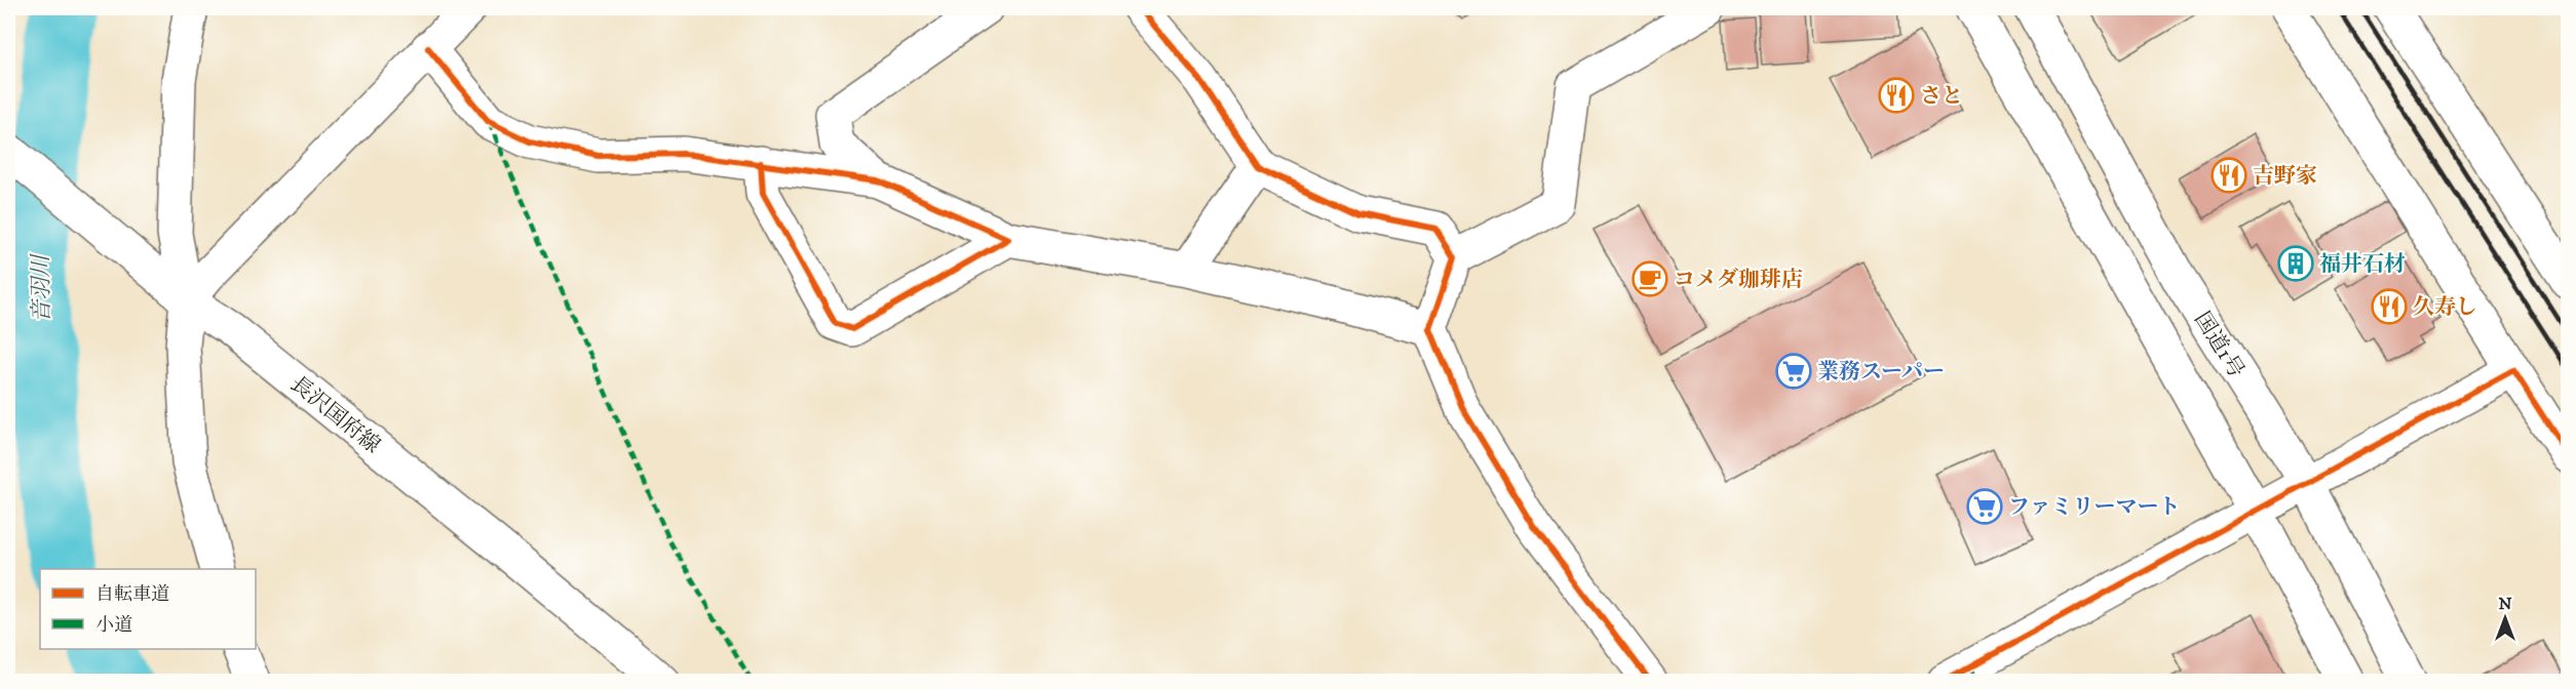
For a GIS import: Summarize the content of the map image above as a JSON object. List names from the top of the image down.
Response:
{
  "streets": {
    "main road": ["国道1号", "長沢国府線"]
  },
  "water": ["音羽川"],
  "places": {
    "restaurant": ["さと", "吉野家", "久寿し"],
    "building": ["福井石材"],
    "cafe": ["コメダ珈琲店"],
    "supermarket": ["業務スーパー", "ファミリーマート"]
  },
  "legend": ["自転車道", "小道"],
  "north": "top"
}
